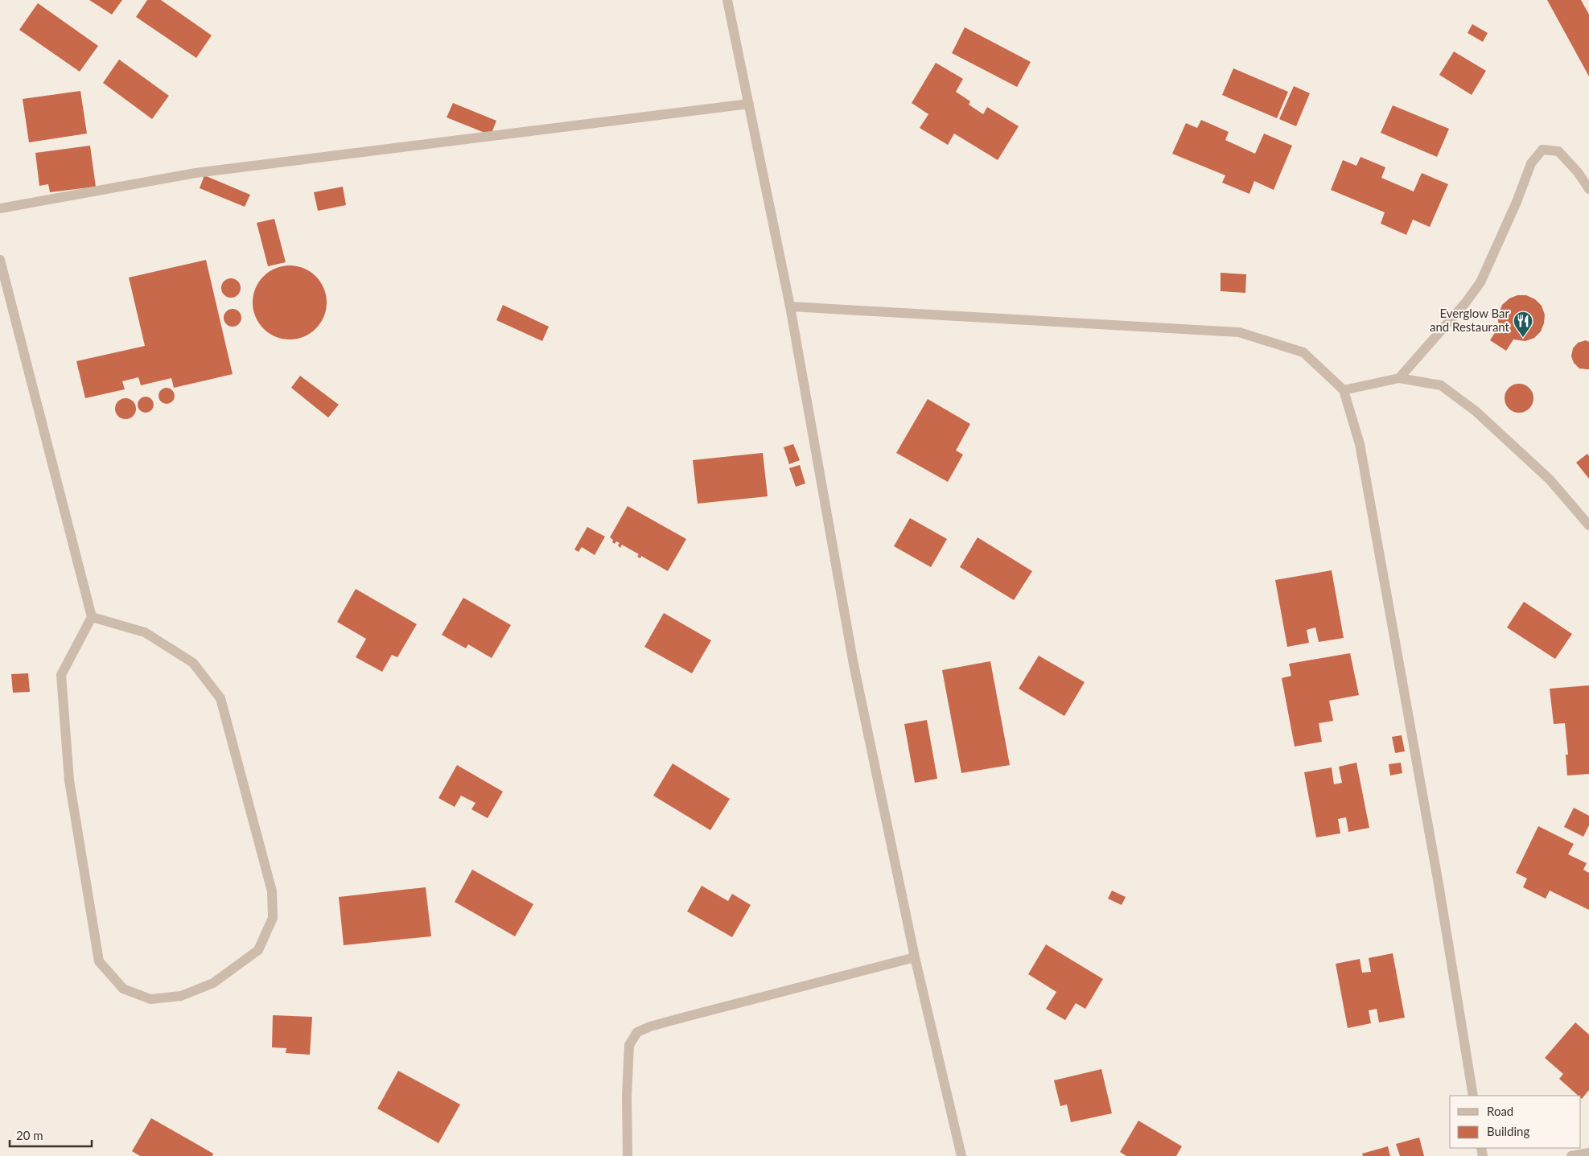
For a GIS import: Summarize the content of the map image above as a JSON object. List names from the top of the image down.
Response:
{
  "places": {
    "restaurant": ["Everglow Bar and Restaurant"]
  },
  "legend": ["Road", "Building"],
  "scale_bar": "20 m"
}
